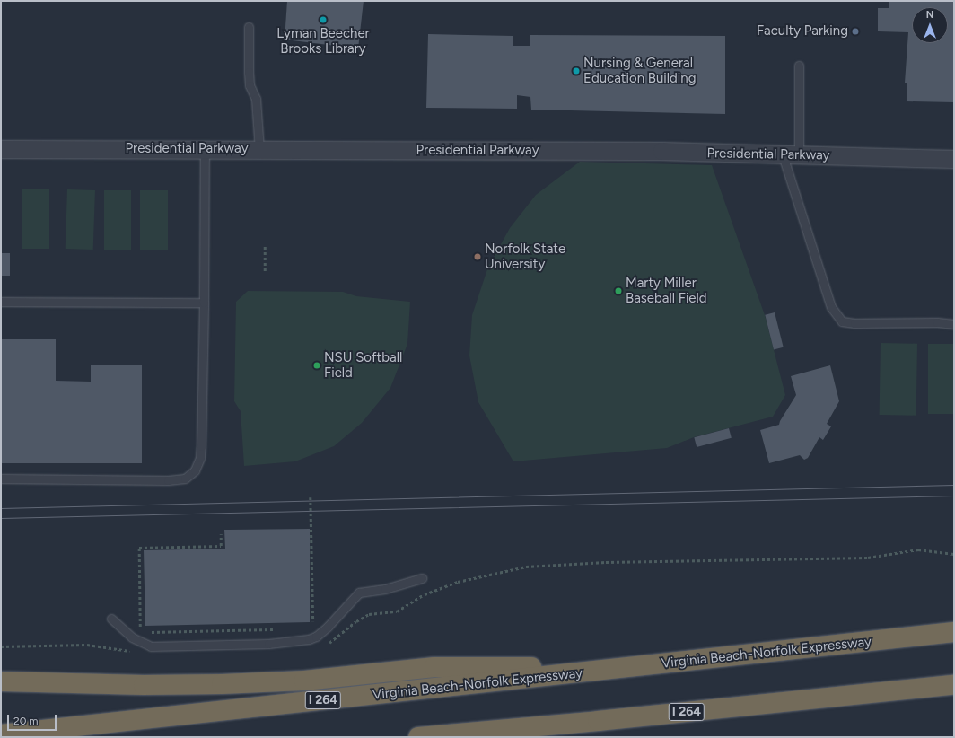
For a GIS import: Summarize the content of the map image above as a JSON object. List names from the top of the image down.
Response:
{
  "streets": {
    "highway": ["Virginia Beach-Norfolk Expressway", "I 264"],
    "street": ["Presidential Parkway"]
  },
  "places": [
    "Lyman Beecher Brooks Library",
    "Faculty Parking",
    "Nursing & General Education Building",
    "Norfolk State University",
    "Marty Miller Baseball Field",
    "NSU Softball Field"
  ],
  "scale_bar": "20 m",
  "north": "top"
}
